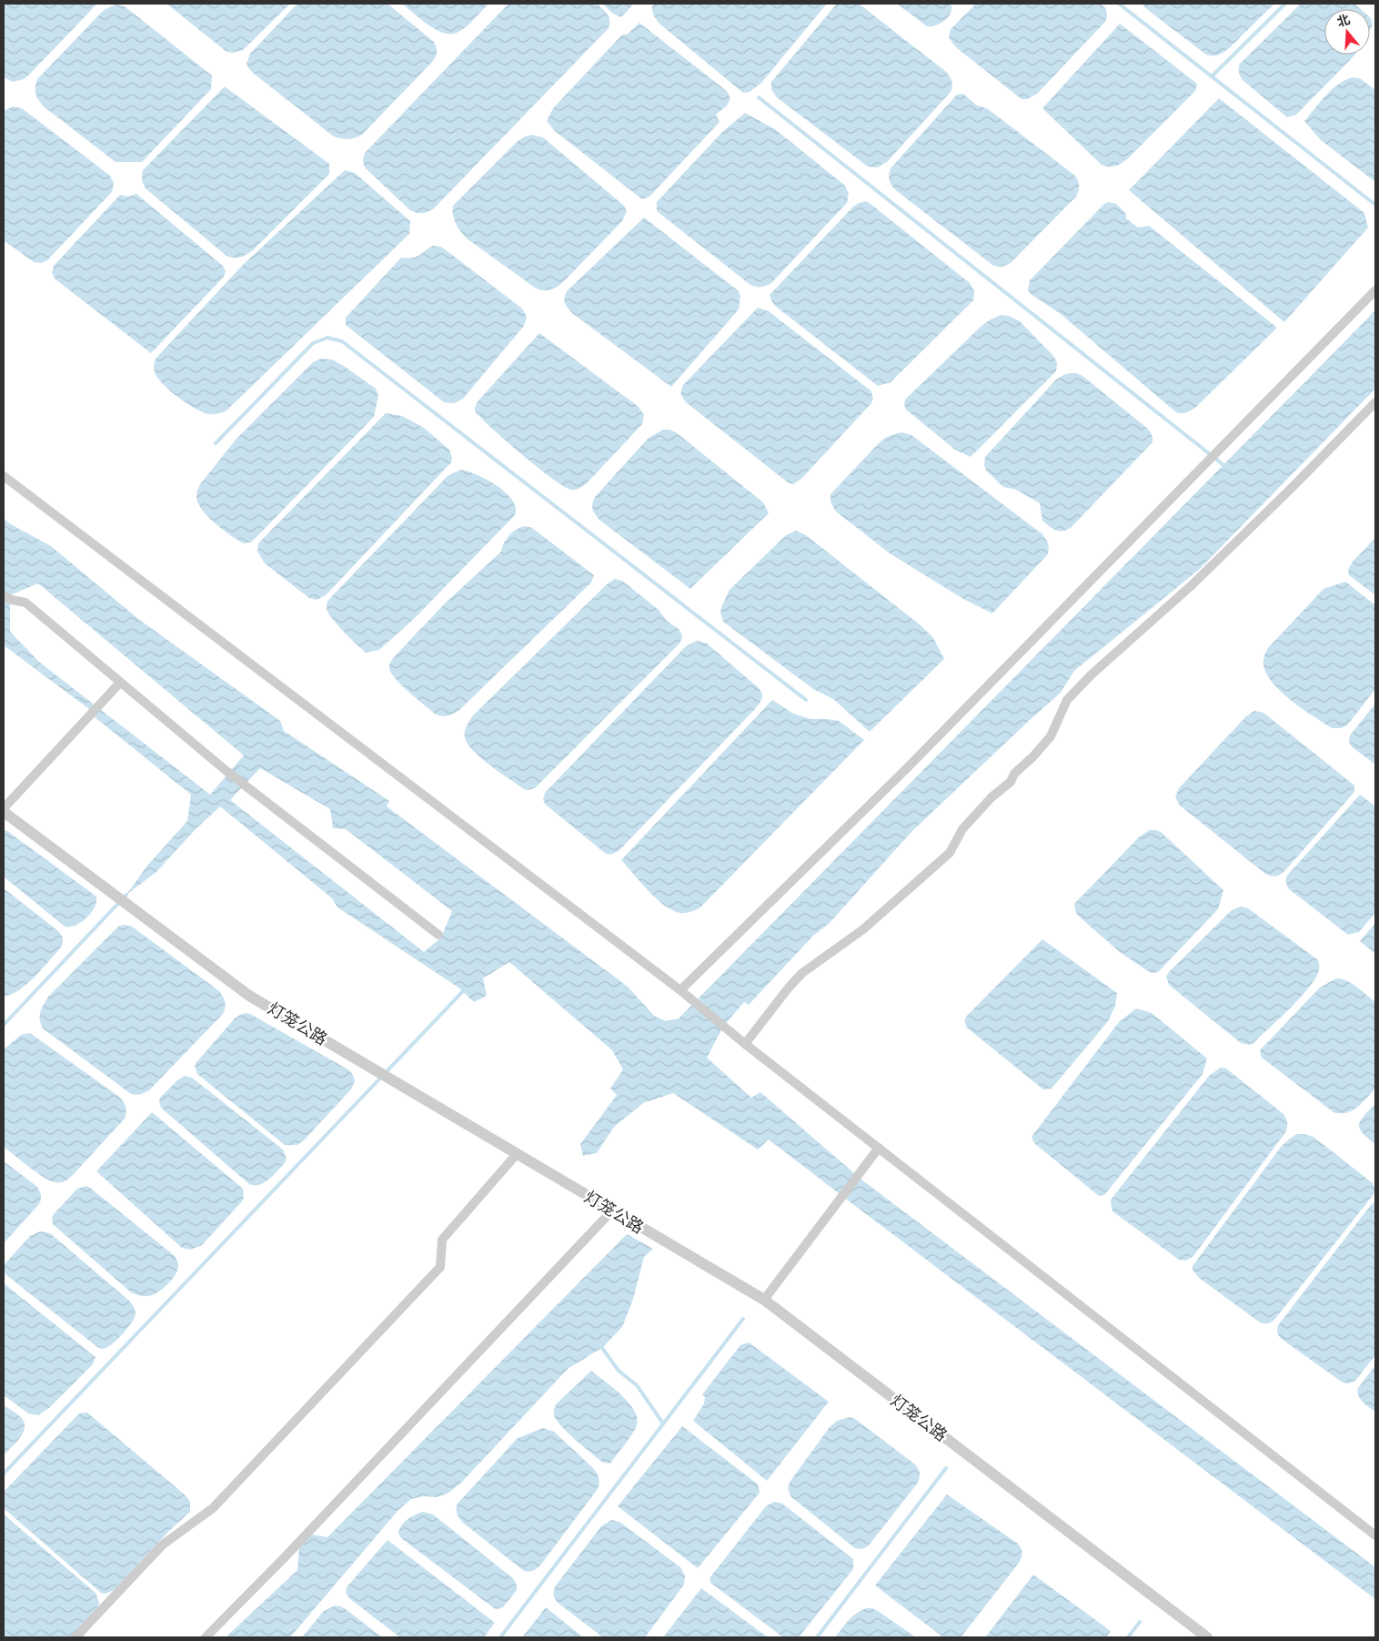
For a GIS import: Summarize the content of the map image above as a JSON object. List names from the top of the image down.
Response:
{
  "streets": {
    "street": ["灯笼公路"]
  },
  "north": "top"
}
